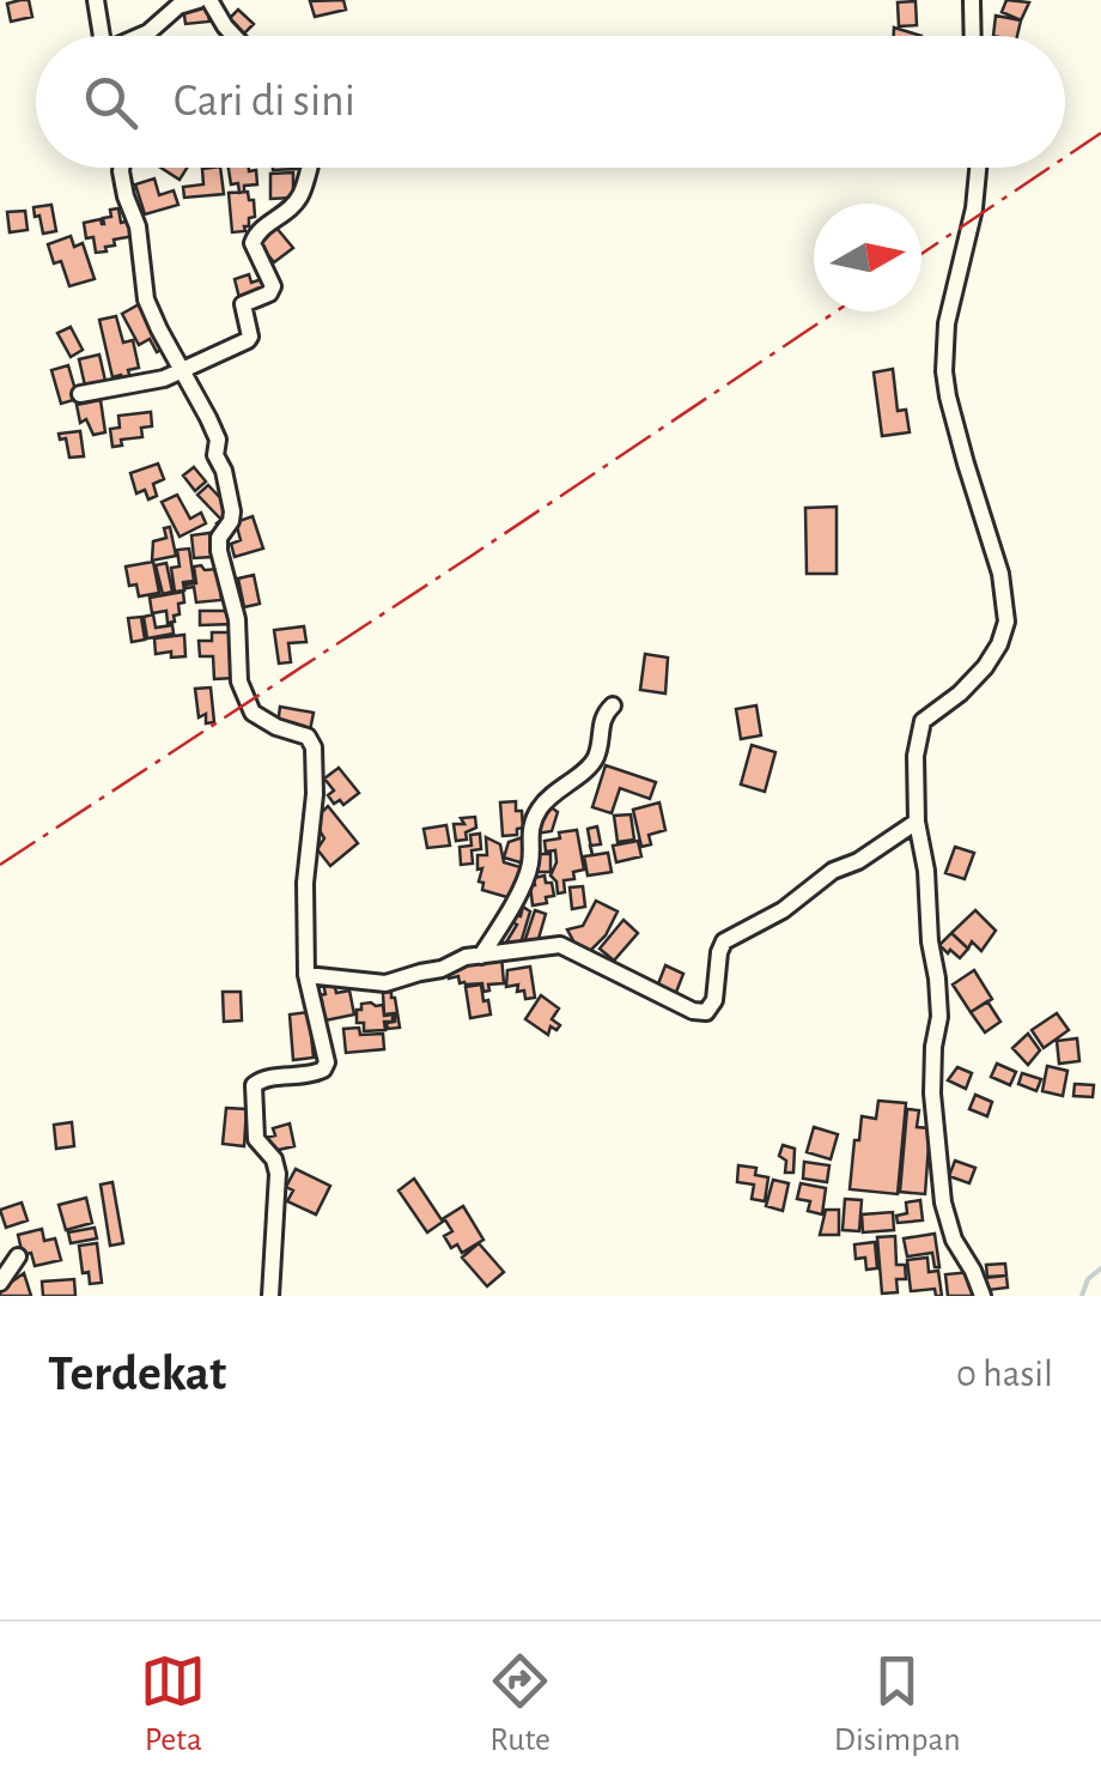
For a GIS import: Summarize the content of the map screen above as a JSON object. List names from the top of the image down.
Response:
{
  "north": "right",
  "page": {
    "search": "Cari di sini",
    "heading": ["Terdekat", "0 hasil"],
    "nav": ["Peta", "Rute", "Disimpan"]
  }
}
